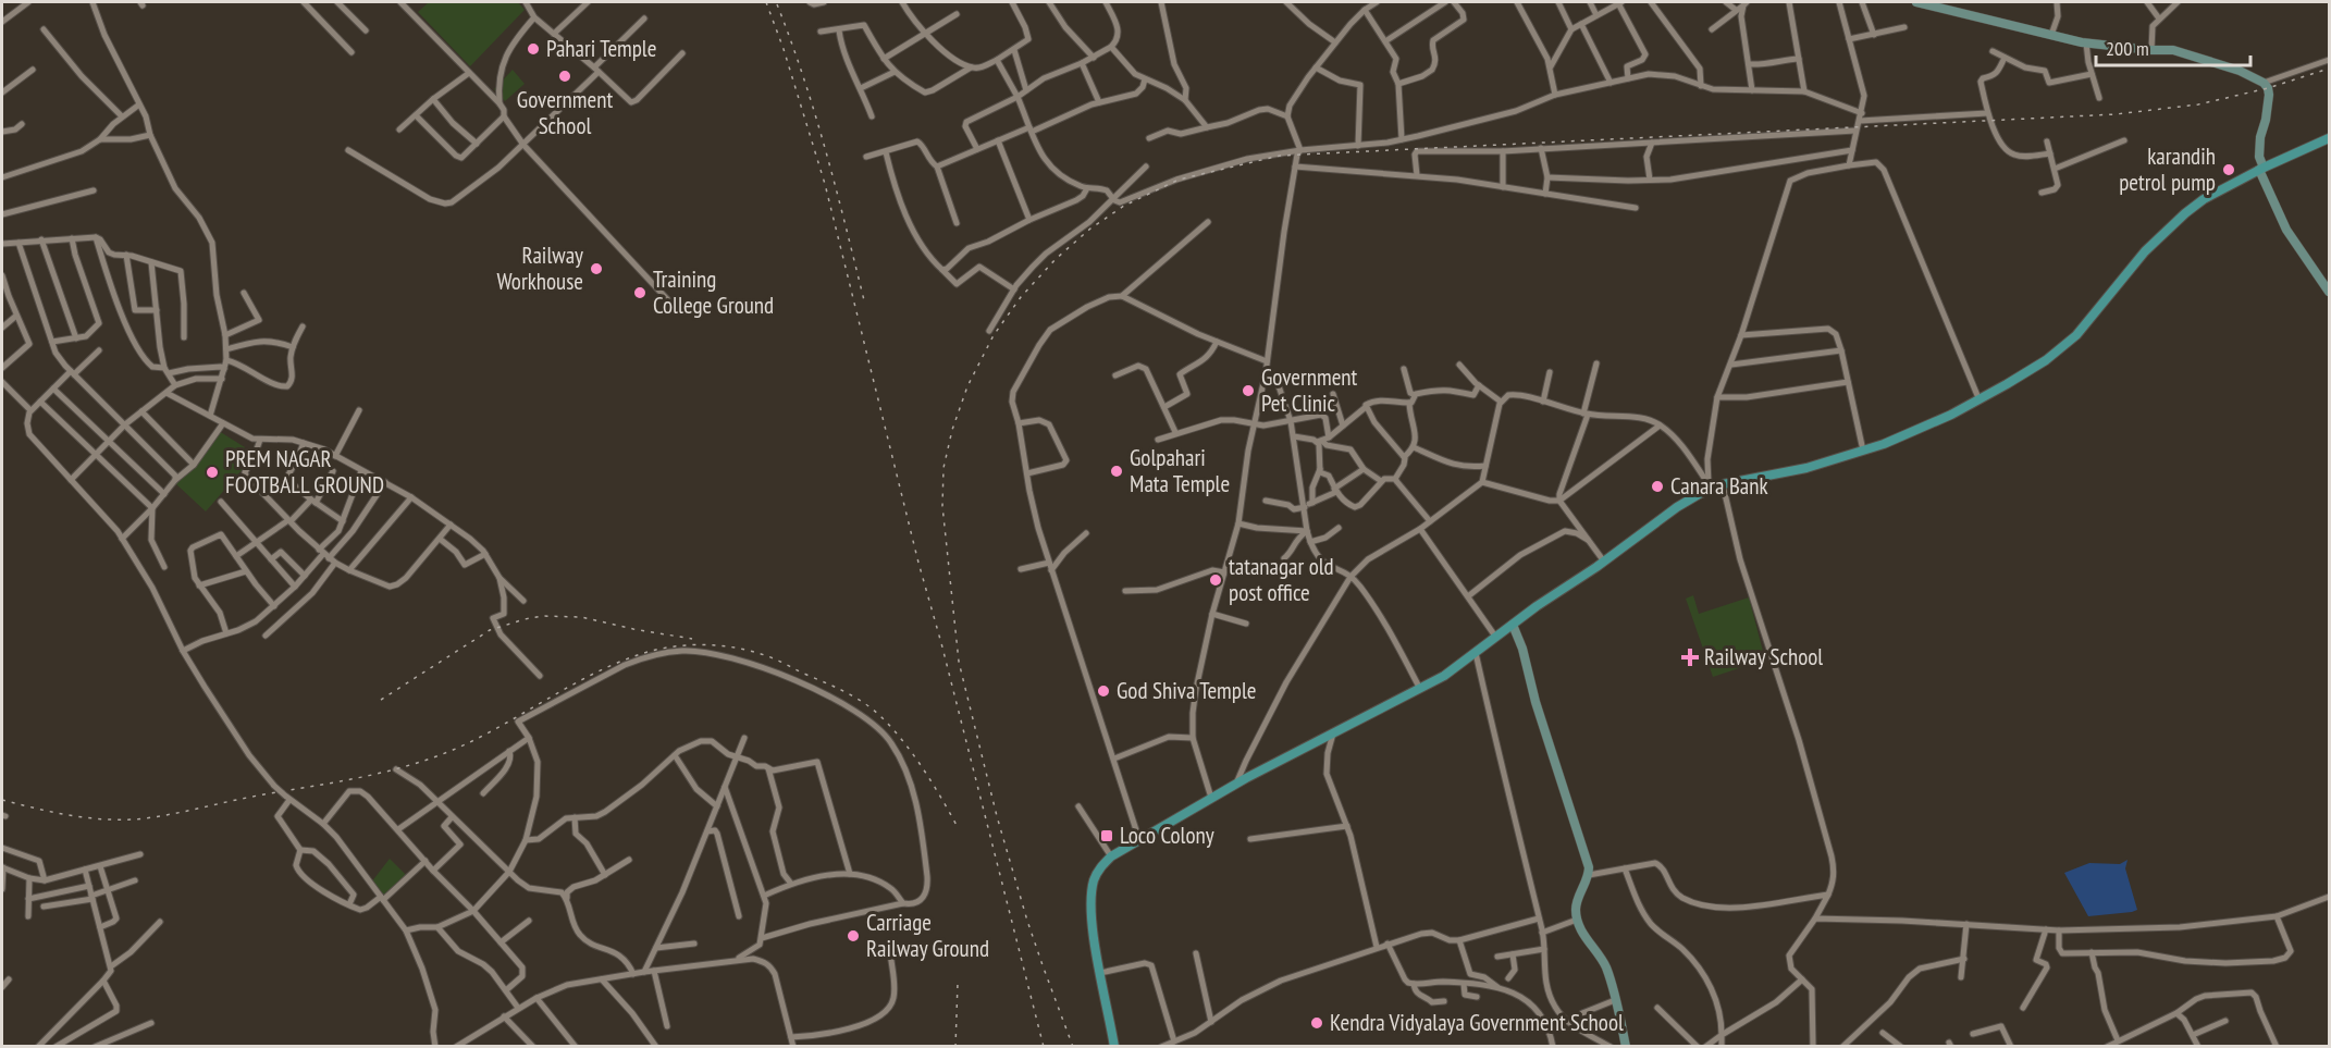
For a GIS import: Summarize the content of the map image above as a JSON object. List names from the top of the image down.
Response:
{
  "places": {
    "other": [
      "Pahari Temple",
      "Government School",
      "karandih petrol pump",
      "Railway Workhouse",
      "Training College Ground",
      "Government Pet Clinic",
      "Golpahari Mata Temple",
      "PREM NAGAR FOOTBALL GROUND",
      "Canara Bank",
      "tatanagar old post office",
      "God Shiva Temple",
      "Carriage Railway Ground",
      "Kendra Vidyalaya Government School"
    ],
    "health": ["Railway School"],
    "transit": ["Loco Colony"]
  },
  "scale_bar": "200 m"
}
